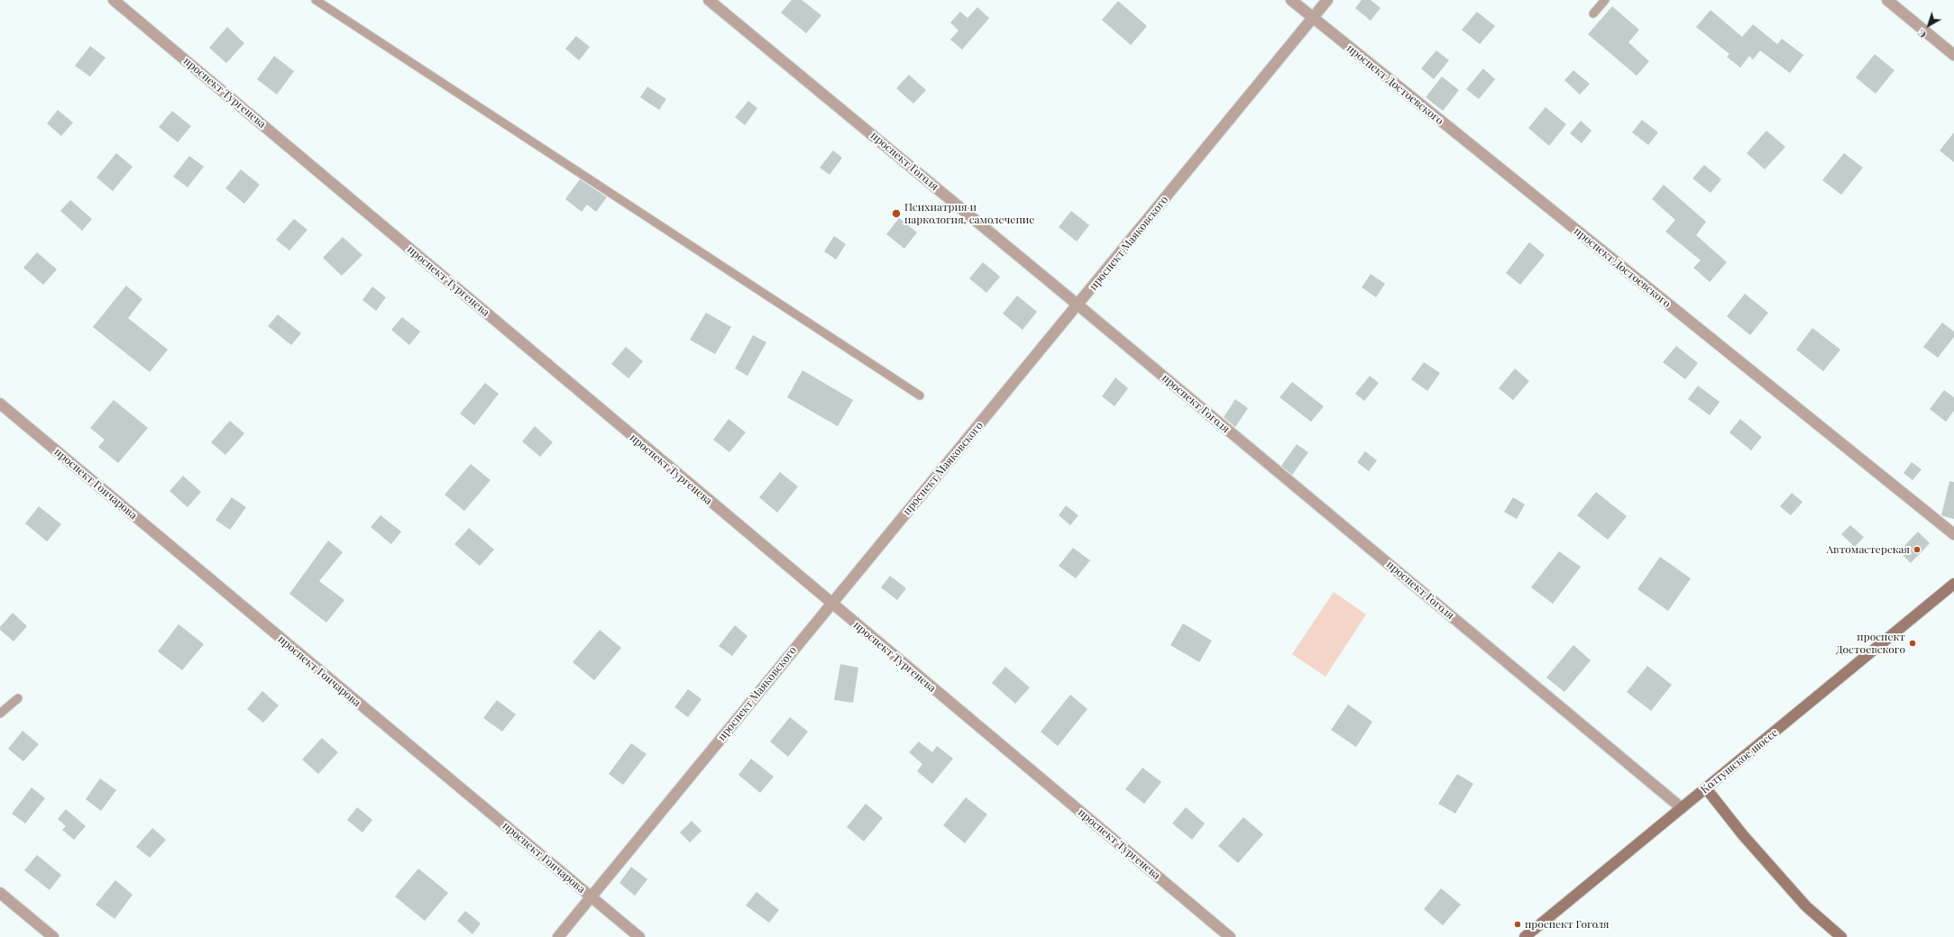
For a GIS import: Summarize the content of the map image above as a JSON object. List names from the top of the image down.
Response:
{
  "streets": {
    "main road": ["Колтушское шоссе"],
    "street": [
      "проспект Достоевского",
      "проспект Тургенева",
      "проспект Гоголя",
      "проспект Маяковского",
      "проспект Гончарова"
    ]
  },
  "crossings": [
    ["проспект Достоевского", "проспект Маяковского"],
    ["проспект Тургенева", "проспект Маяковского"],
    ["проспект Гоголя", "проспект Маяковского"],
    ["проспект Гоголя", "Колтушское шоссе"],
    ["проспект Маяковского", "проспект Гончарова"]
  ],
  "places": [
    "Психиатрия и наркология, самолечение",
    "Автомастерская",
    "проспект Достоевского",
    "проспект Гоголя"
  ],
  "north": "bottom left"
}
